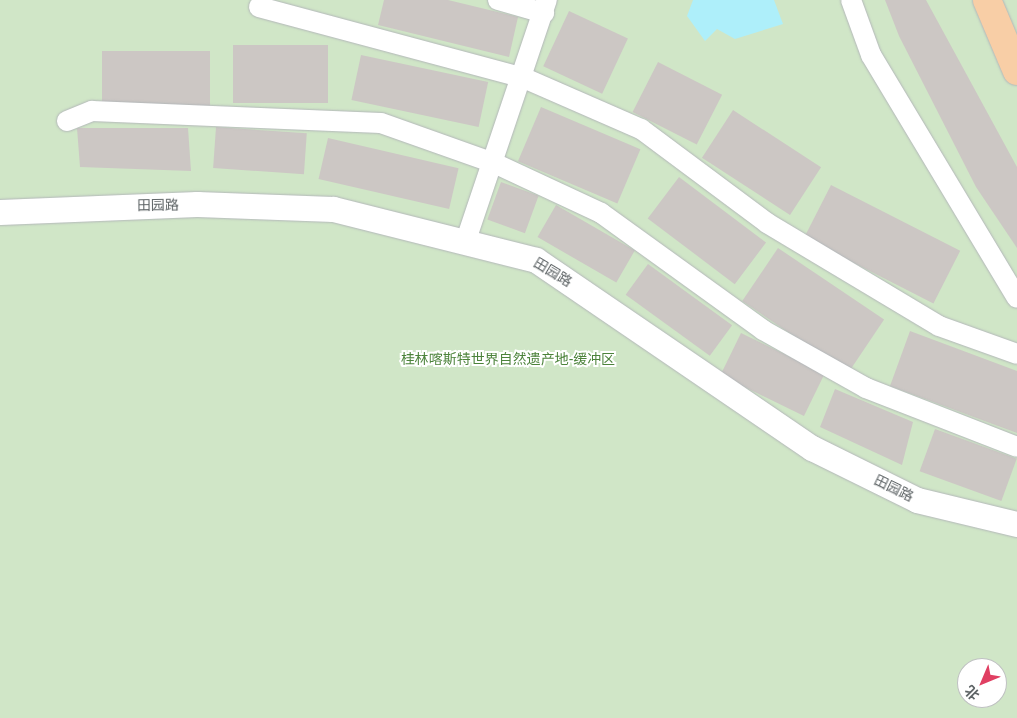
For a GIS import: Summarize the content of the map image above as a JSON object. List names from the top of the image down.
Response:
{
  "streets": {
    "street": ["田园路"]
  },
  "parks": ["桂林喀斯特世界自然遗产地-缓冲区"],
  "north": "bottom left"
}
